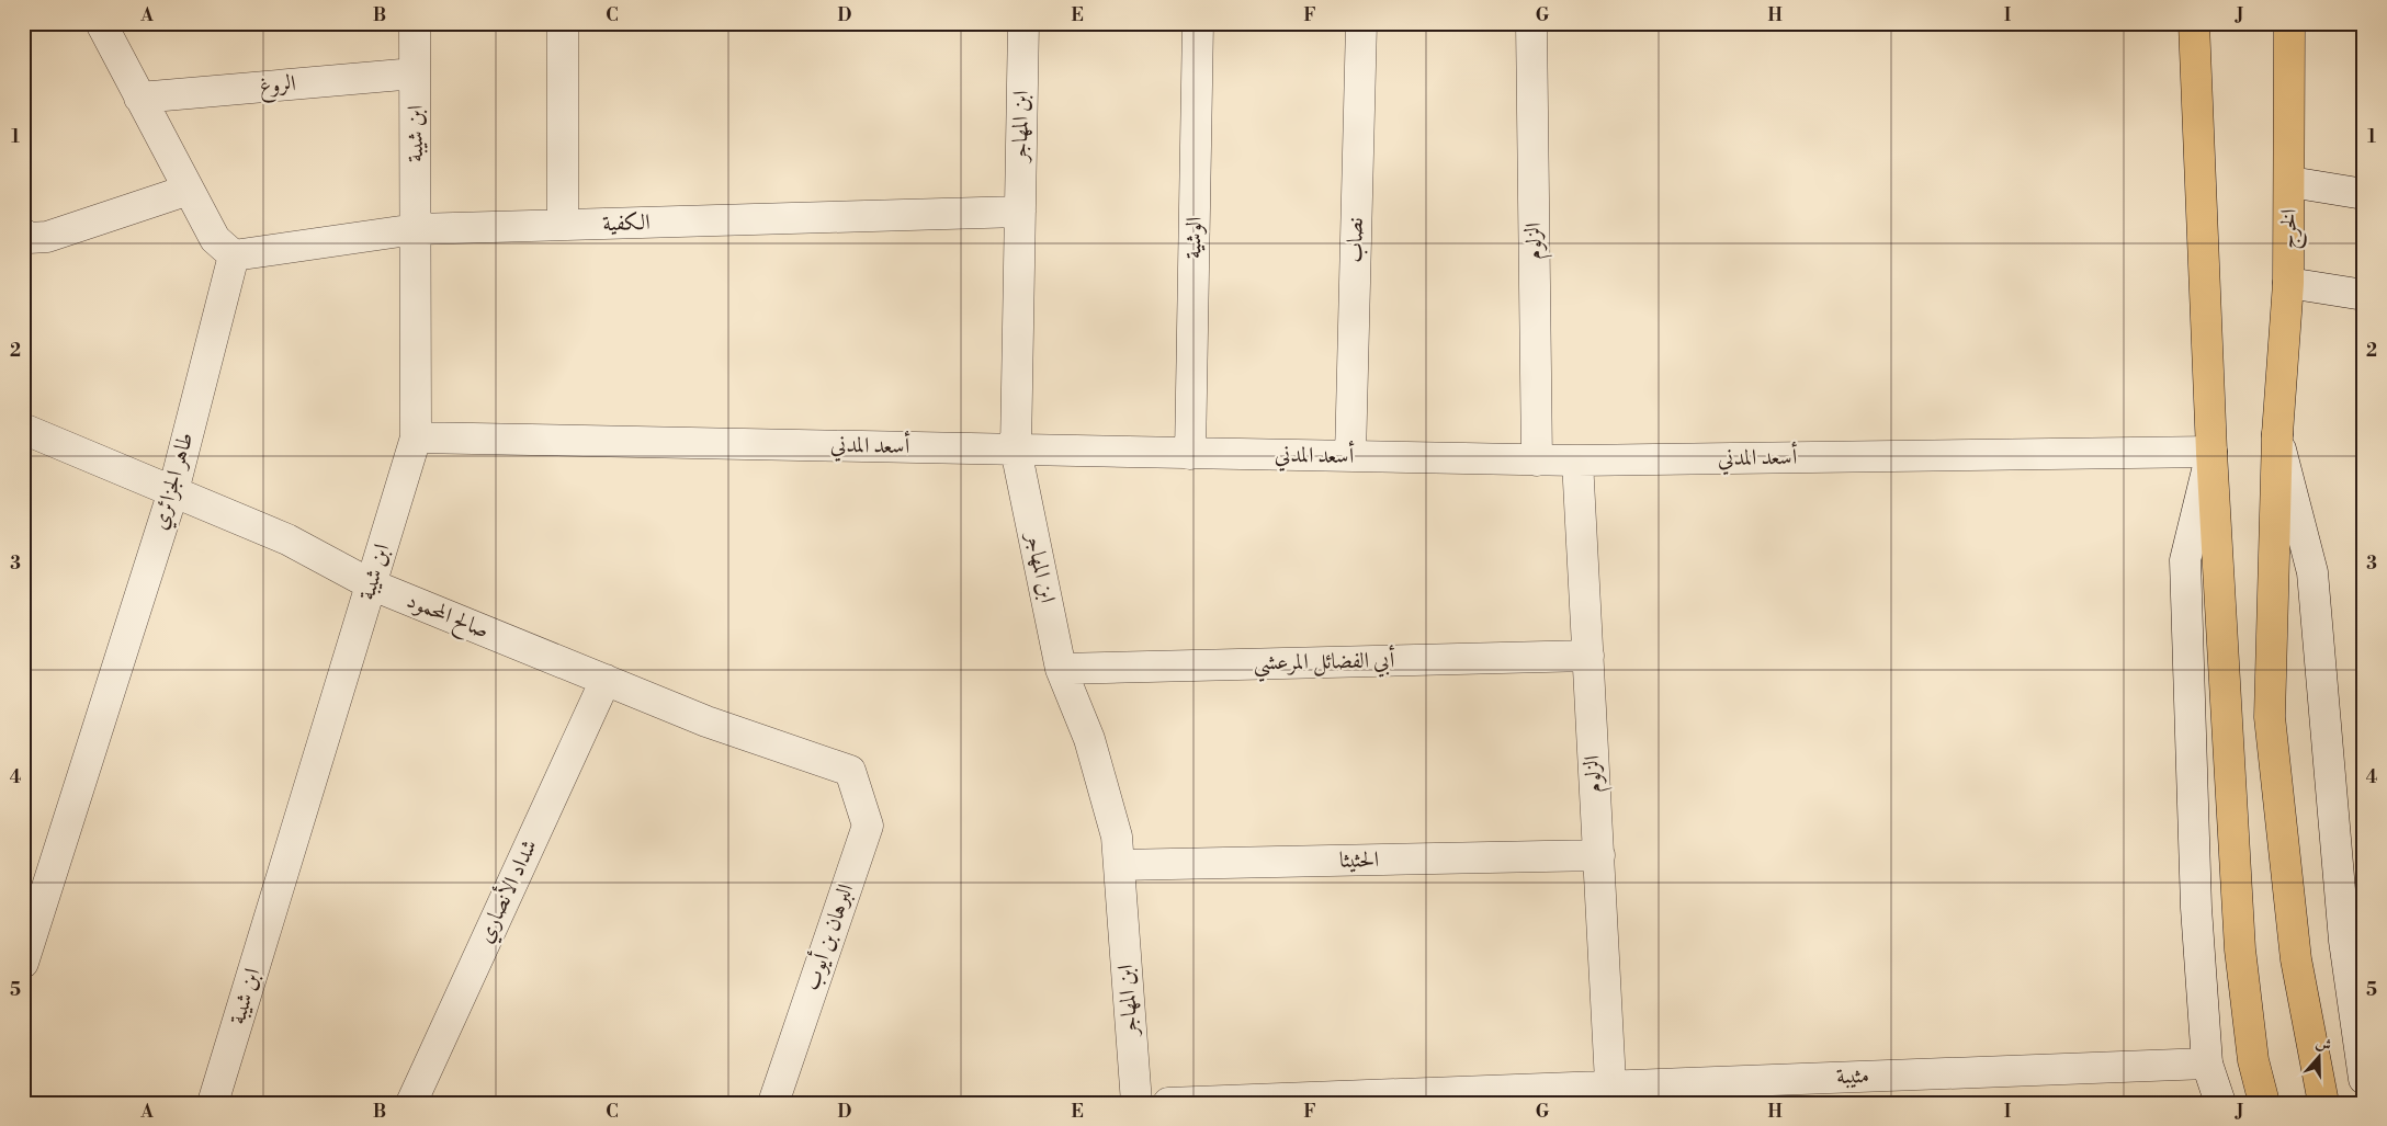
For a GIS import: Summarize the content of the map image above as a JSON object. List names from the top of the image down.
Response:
{
  "streets": {
    "main road": ["الخرج"],
    "street": [
      "الروغ",
      "ابن المهاجر",
      "ابن شيبة",
      "الكفية",
      "الوشية",
      "نصاب",
      "الزلوم",
      "أسعد المدني",
      "طاهر الجزائري",
      "صالح المحمود",
      "أبي الفضائل المرعشي",
      "الحثيثا",
      "شداد الأنصاري",
      "البرهان بن أيوب",
      "مثيبة"
    ]
  },
  "crossings": [
    ["الروغ", "ابن شيبة"],
    ["ابن المهاجر", "الكفية"],
    ["ابن المهاجر", "أسعد المدني"],
    ["ابن المهاجر", "أبي الفضائل المرعشي"],
    ["ابن المهاجر", "الحثيثا"],
    ["ابن شيبة", "الكفية"],
    ["ابن شيبة", "أسعد المدني"],
    ["ابن شيبة", "صالح المحمود"],
    ["الكفية", "طاهر الجزائري"],
    ["الوشية", "أسعد المدني"],
    ["نصاب", "أسعد المدني"],
    ["الزلوم", "أسعد المدني"],
    ["الزلوم", "أبي الفضائل المرعشي"],
    ["الزلوم", "الحثيثا"],
    ["الزلوم", "مثيبة"],
    ["طاهر الجزائري", "صالح المحمود"],
    ["صالح المحمود", "شداد الأنصاري"],
    ["صالح المحمود", "البرهان بن أيوب"]
  ],
  "north": "top",
  "grid": {
    "columns": [
      "A",
      "B",
      "C",
      "D",
      "E",
      "F",
      "G",
      "H",
      "I",
      "J"
    ],
    "rows": [
      "1",
      "2",
      "3",
      "4",
      "5"
    ]
  }
}
